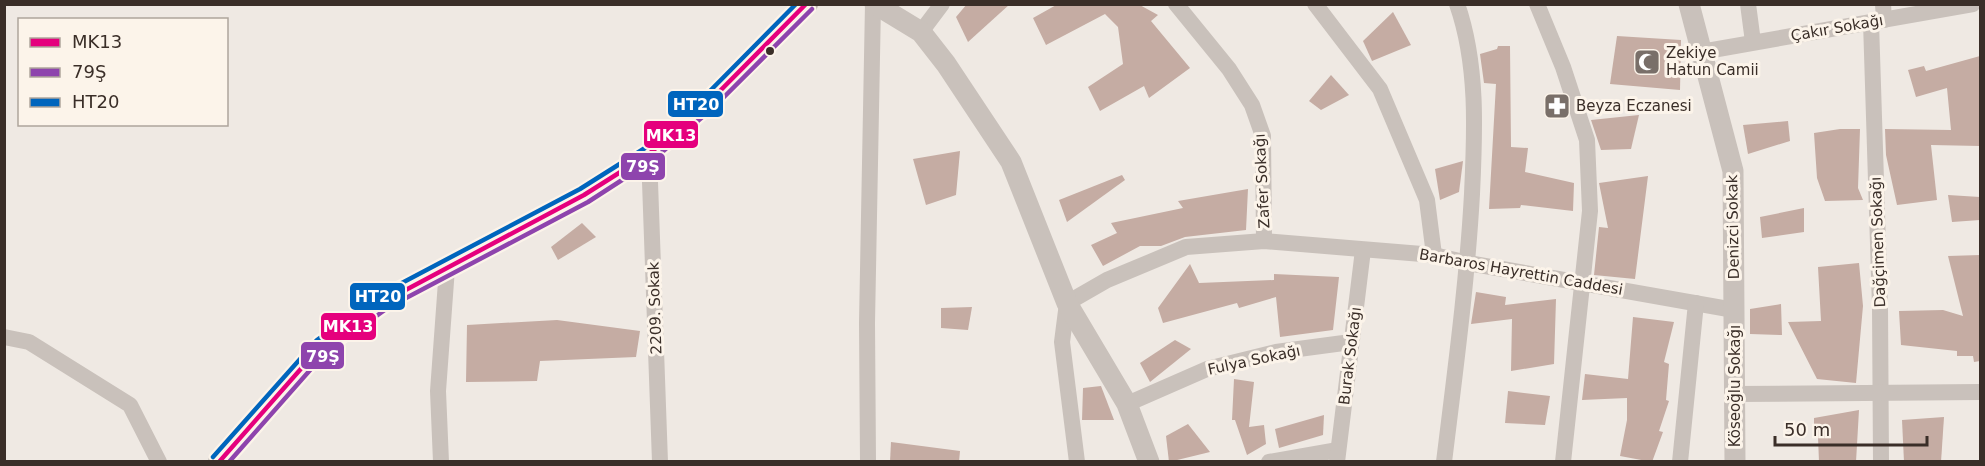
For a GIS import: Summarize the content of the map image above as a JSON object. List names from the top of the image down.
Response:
{
  "streets": {
    "street": [
      "Çakır Sokağı",
      "Zafer Sokağı",
      "Denizci Sokak",
      "Dağçimen Sokağı",
      "Barbaros Hayrettin Caddesi",
      "2209. Sokak",
      "Burak Sokağı",
      "Fulya Sokağı",
      "Köseoğlu Sokağı"
    ]
  },
  "crossings": [
    ["Çakır Sokağı", "Denizci Sokak"],
    ["Çakır Sokağı", "Dağçimen Sokağı"],
    ["Zafer Sokağı", "Barbaros Hayrettin Caddesi"],
    ["Denizci Sokak", "Barbaros Hayrettin Caddesi"],
    ["Denizci Sokak", "Köseoğlu Sokağı"],
    ["Barbaros Hayrettin Caddesi", "Burak Sokağı"],
    ["Barbaros Hayrettin Caddesi", "Köseoğlu Sokağı"],
    ["Burak Sokağı", "Fulya Sokağı"]
  ],
  "places": {
    "mosque": ["Zekiye Hatun Camii"],
    "pharmacy": ["Beyza Eczanesi"]
  },
  "lines": ["transit line MK13", "transit line HT20", "transit line 79Ş"],
  "legend": ["MK13", "79Ş", "HT20"],
  "scale_bar": "50 m"
}
